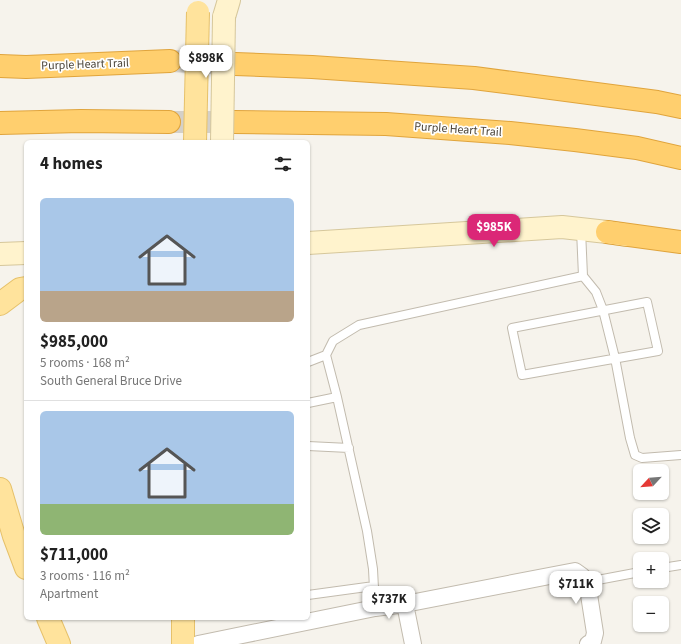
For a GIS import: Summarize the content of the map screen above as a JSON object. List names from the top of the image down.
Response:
{
  "streets": {
    "highway": ["Purple Heart Trail"]
  },
  "north": "bottom left",
  "page": {
    "price": [
      "$898K",
      "$985K",
      "$711K",
      "$737K"
    ],
    "heading": "4 homes",
    "list": [
      {
        "name": "$985,000",
        "note": "5 rooms · 168 m² · South General Bruce Drive"
      },
      {
        "name": "$711,000",
        "note": "3 rooms · 116 m² · Apartment"
      }
    ],
    "map_buttons": ["+", "−"]
  }
}
